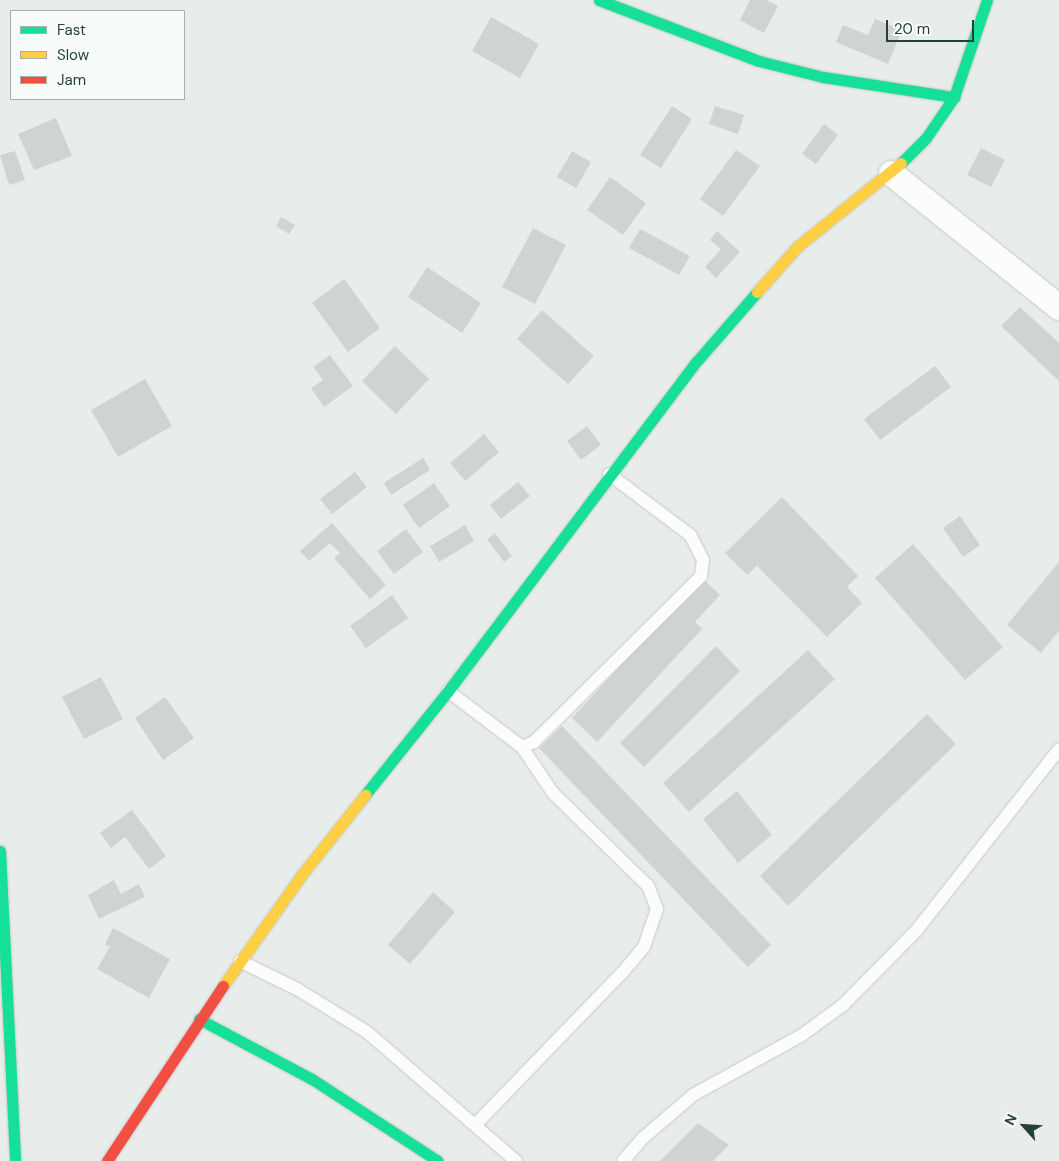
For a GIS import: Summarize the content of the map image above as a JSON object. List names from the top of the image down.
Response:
{
  "legend": ["Fast", "Slow", "Jam"],
  "scale_bar": "20 m",
  "north": "top left"
}
